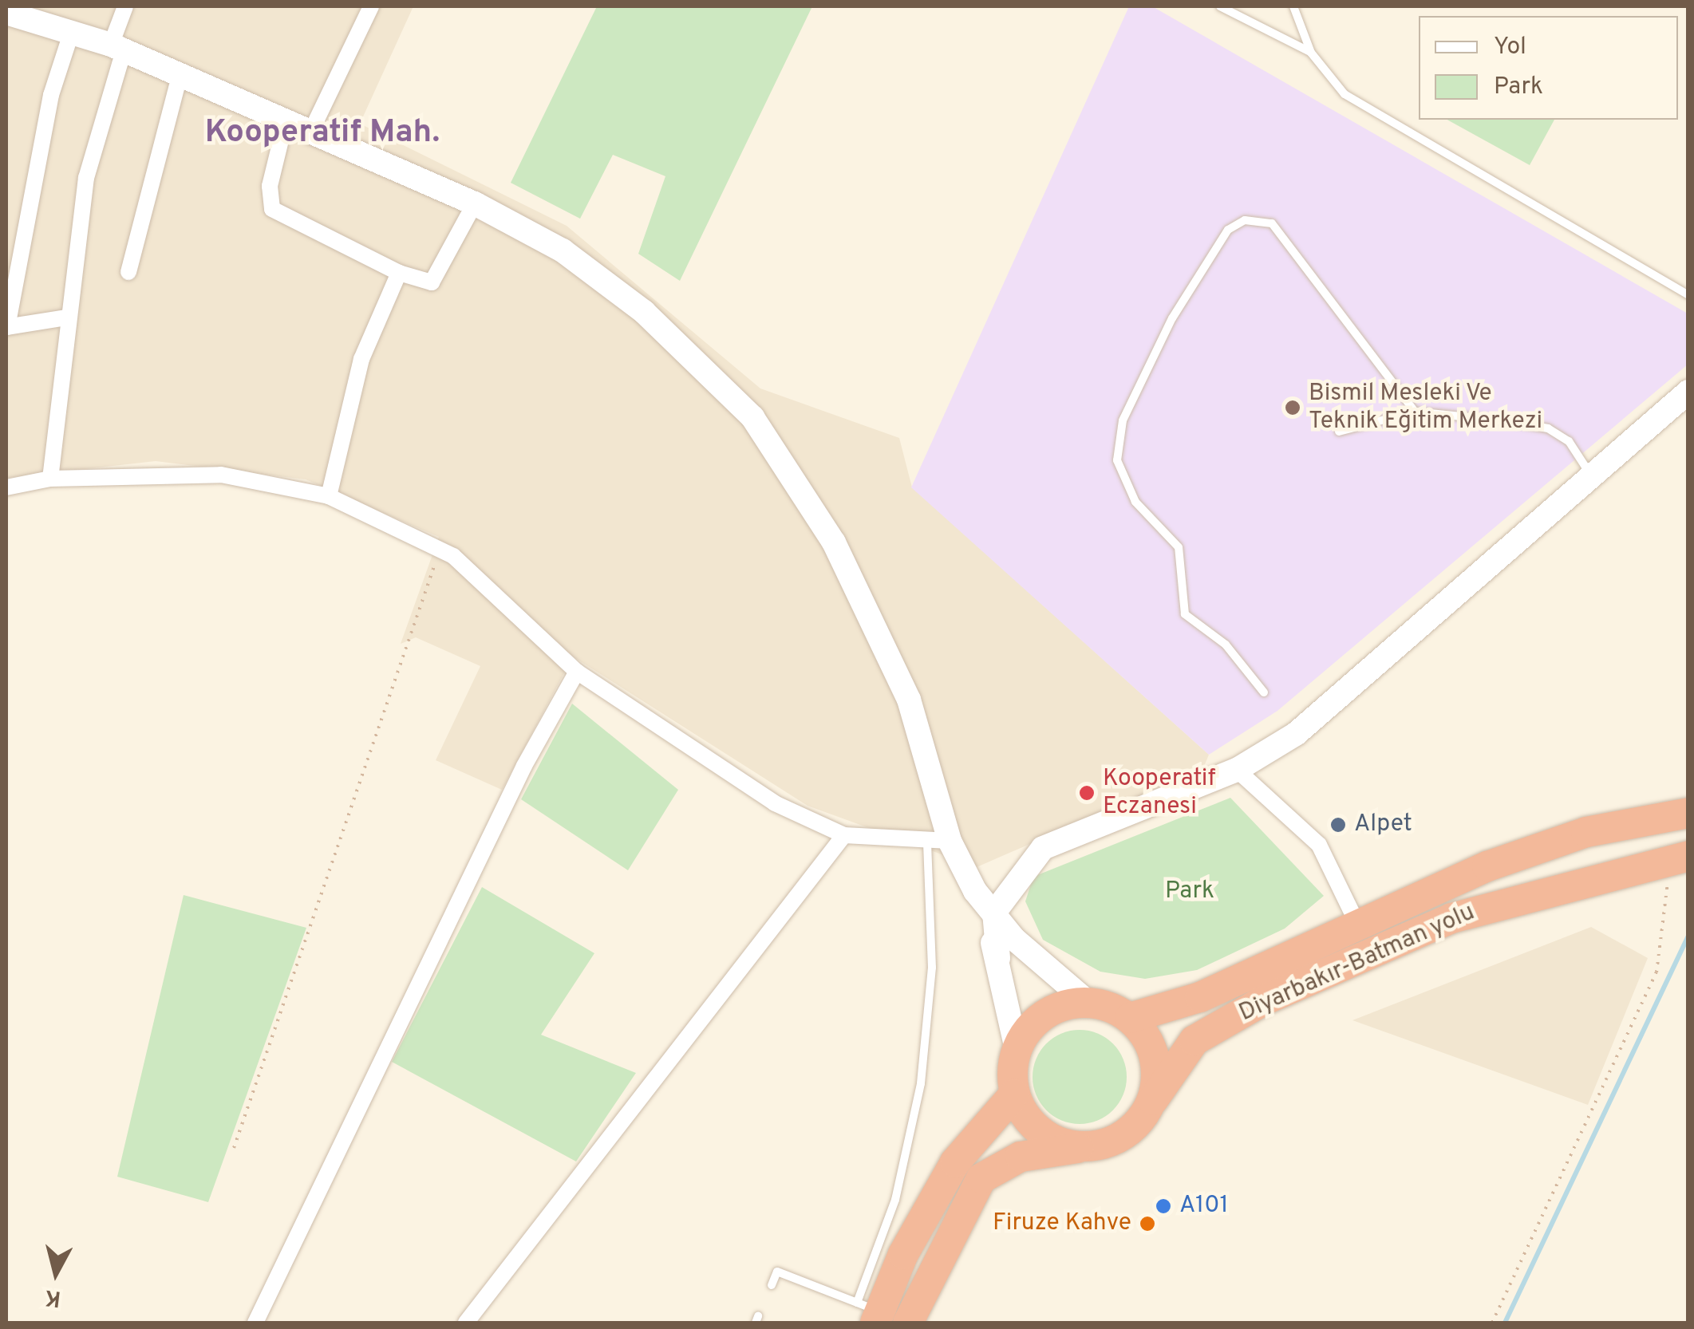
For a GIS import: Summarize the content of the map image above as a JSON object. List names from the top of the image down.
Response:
{
  "streets": {
    "highway": ["Diyarbakır-Batman yolu"]
  },
  "districts": ["Kooperatif Mah."],
  "parks": ["Park"],
  "places": [
    "Bismil Mesleki Ve Teknik Eğitim Merkezi",
    "Kooperatif Eczanesi",
    "Alpet",
    "A101",
    "Firuze Kahve"
  ],
  "legend": ["Yol", "Park"],
  "north": "bottom"
}
